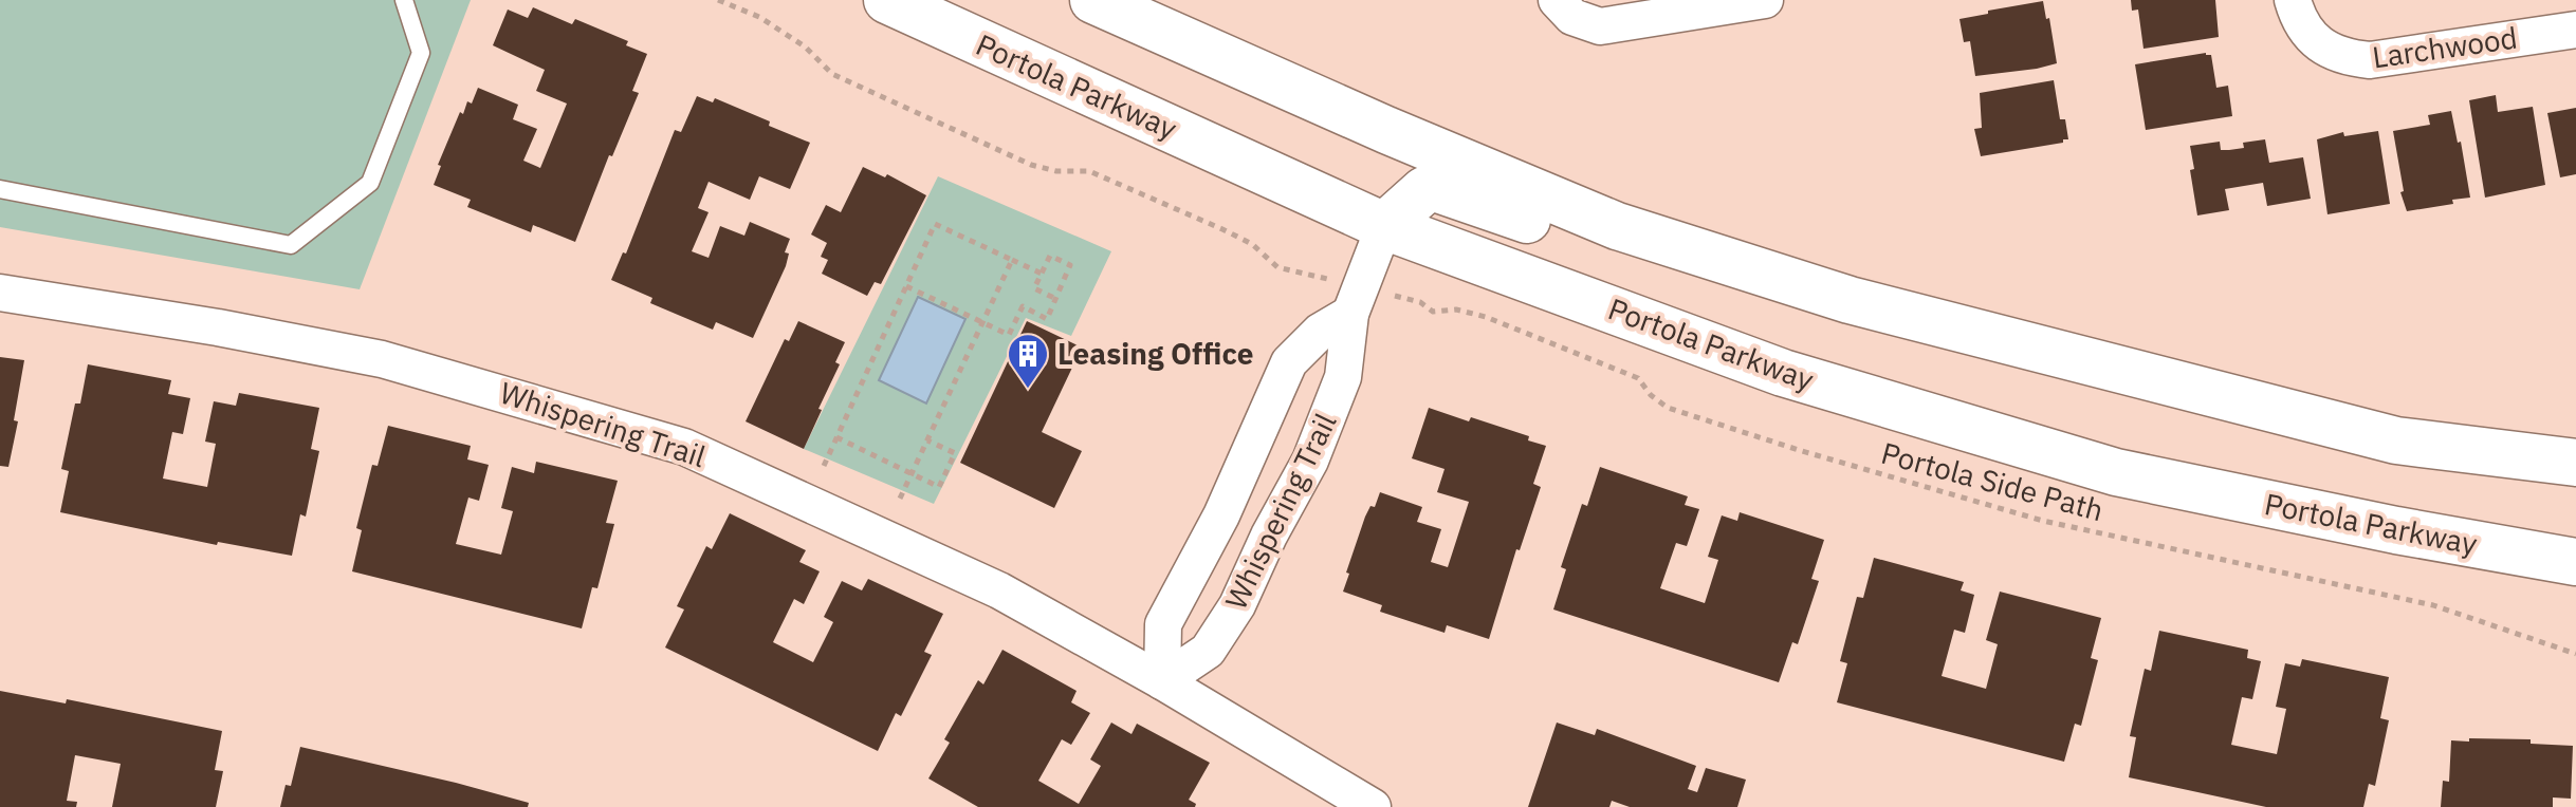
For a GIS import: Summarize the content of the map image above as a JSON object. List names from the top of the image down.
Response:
{
  "streets": {
    "main road": ["Portola Parkway"],
    "street": ["Larchwood", "Whispering Trail"],
    "path": ["Portola Side Path"]
  },
  "crossings": [
    ["Portola Parkway", "Whispering Trail"]
  ],
  "places": {
    "building": ["Leasing Office"]
  }
}
